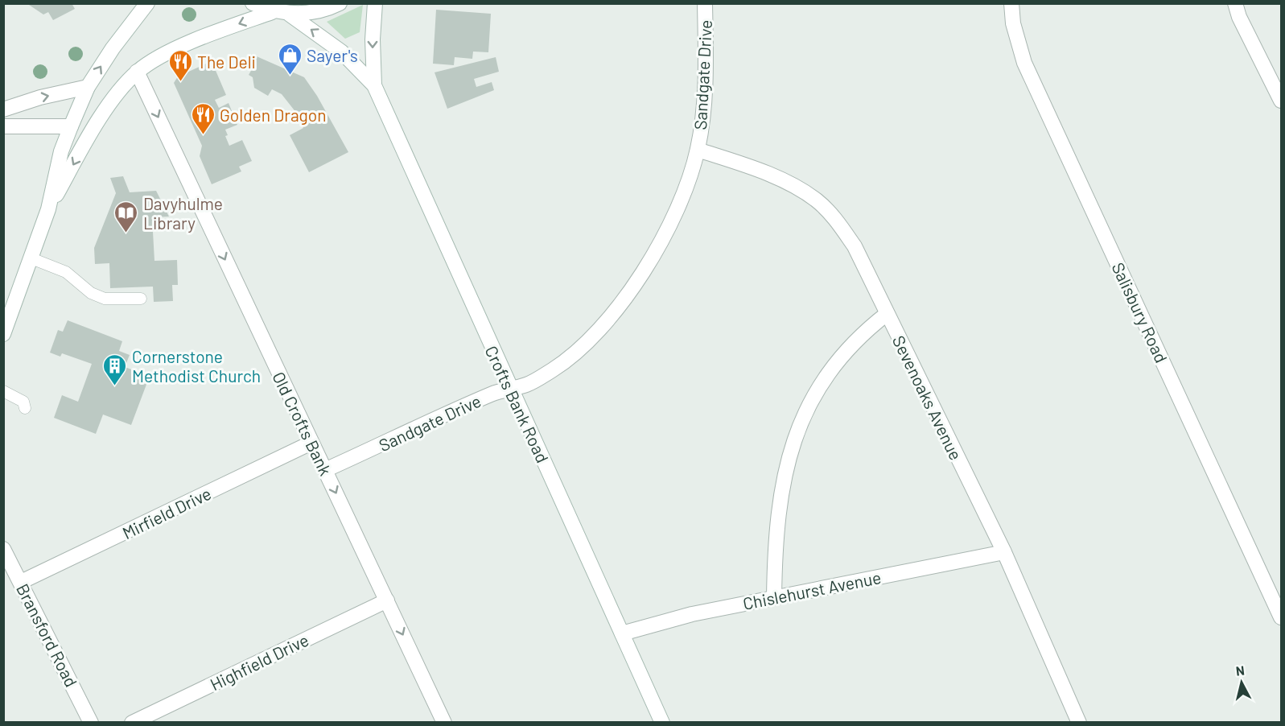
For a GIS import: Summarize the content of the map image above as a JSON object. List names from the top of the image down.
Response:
{
  "streets": {
    "street": [
      "Sandgate Drive",
      "Salisbury Road",
      "Sevenoaks Avenue",
      "Crofts Bank Road",
      "Old Crofts Bank",
      "Mirfield Drive",
      "Chislehurst Avenue",
      "Bransford Road",
      "Highfield Drive"
    ]
  },
  "crossings": [
    ["Sandgate Drive", "Sevenoaks Avenue"],
    ["Sandgate Drive", "Crofts Bank Road"],
    ["Sandgate Drive", "Old Crofts Bank"],
    ["Sevenoaks Avenue", "Chislehurst Avenue"],
    ["Crofts Bank Road", "Chislehurst Avenue"],
    ["Old Crofts Bank", "Mirfield Drive"],
    ["Old Crofts Bank", "Highfield Drive"],
    ["Mirfield Drive", "Bransford Road"]
  ],
  "one_way": ["Old Crofts Bank"],
  "places": {
    "shop": ["Sayer's"],
    "restaurant": ["The Deli", "Golden Dragon"],
    "library": ["Davyhulme Library"],
    "building": ["Cornerstone Methodist Church"]
  },
  "north": "top"
}
